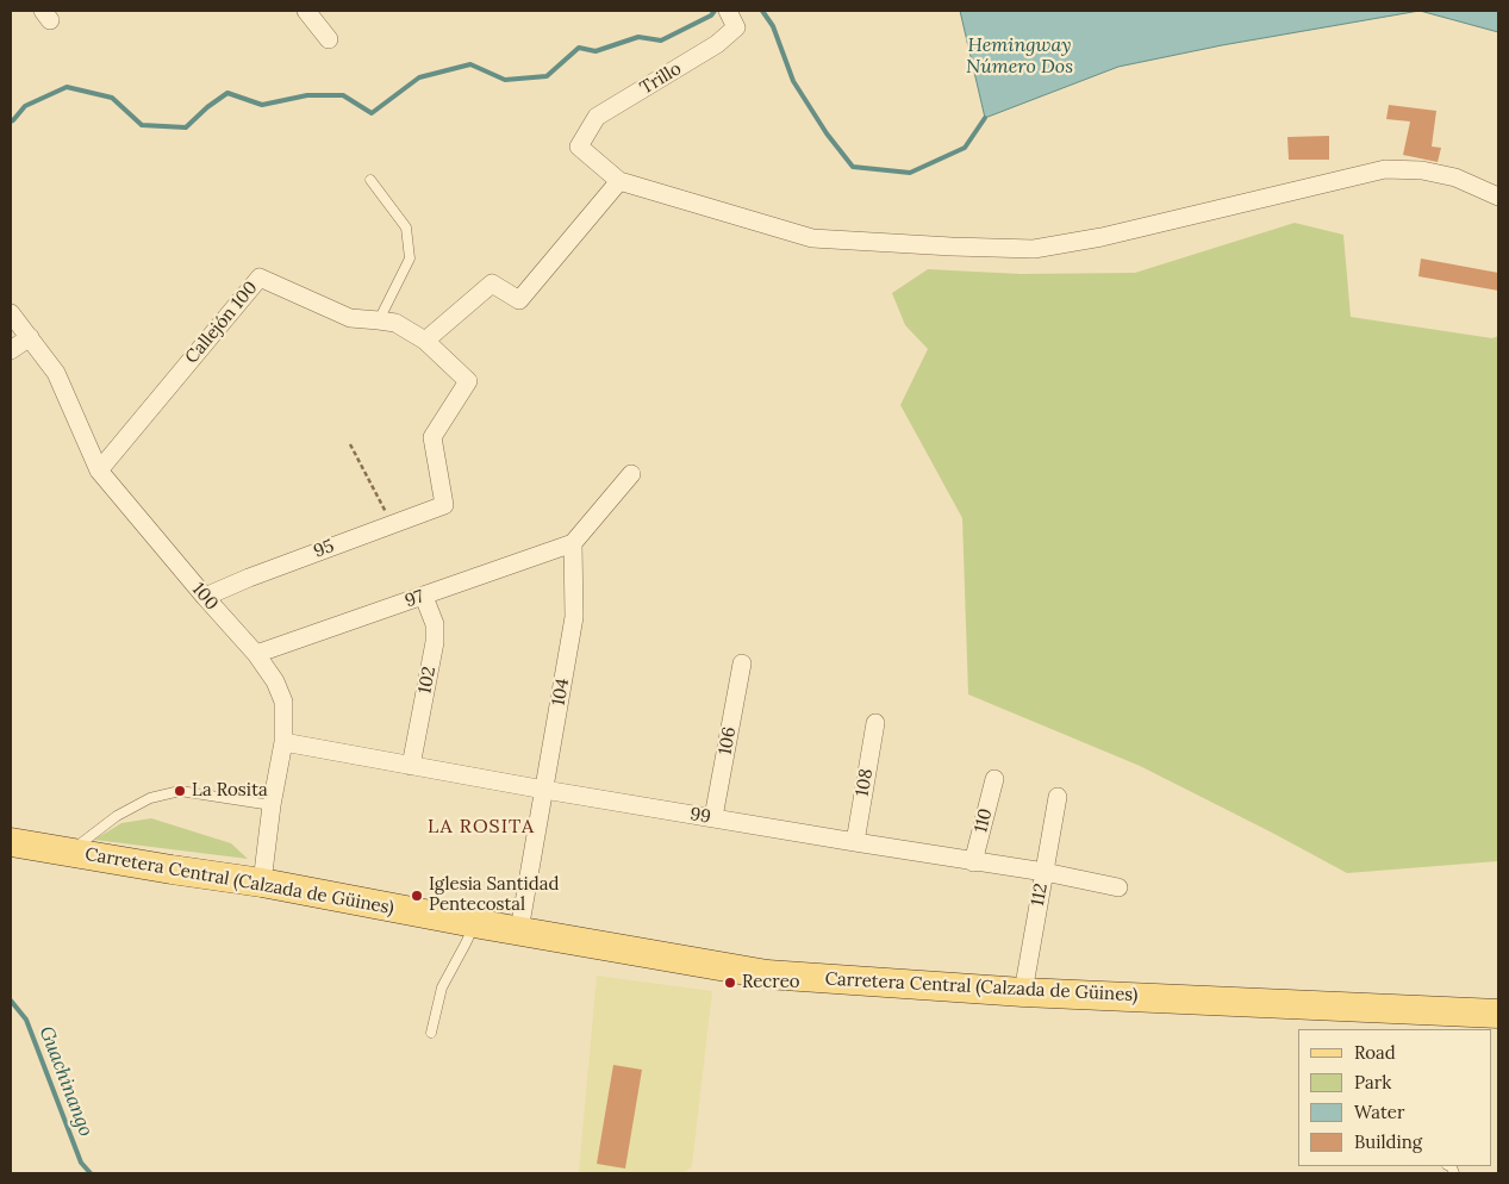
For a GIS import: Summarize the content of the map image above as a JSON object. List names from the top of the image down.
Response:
{
  "streets": {
    "main road": ["Carretera Central (Calzada de Güines)"],
    "street": [
      "Trillo",
      "Callejón 100",
      "95",
      "100",
      "97",
      "102",
      "104",
      "106",
      "108",
      "99",
      "110",
      "112"
    ]
  },
  "crossings": [
    ["Callejón 100", "95"],
    ["Callejón 100", "100"],
    ["95", "100"],
    ["100", "97"],
    ["100", "99"],
    ["100", "Carretera Central (Calzada de Güines)"],
    ["97", "102"],
    ["97", "104"],
    ["102", "99"],
    ["104", "99"],
    ["104", "Carretera Central (Calzada de Güines)"],
    ["106", "99"],
    ["108", "99"],
    ["99", "110"],
    ["99", "112"],
    ["Carretera Central (Calzada de Güines)", "112"]
  ],
  "districts": ["LA ROSITA"],
  "water": ["Hemingway Número Dos", "Guachinango"],
  "places": ["La Rosita", "Iglesia Santidad Pentecostal", "Recreo"],
  "legend": [
    "Road",
    "Park",
    "Water",
    "Building"
  ]
}
